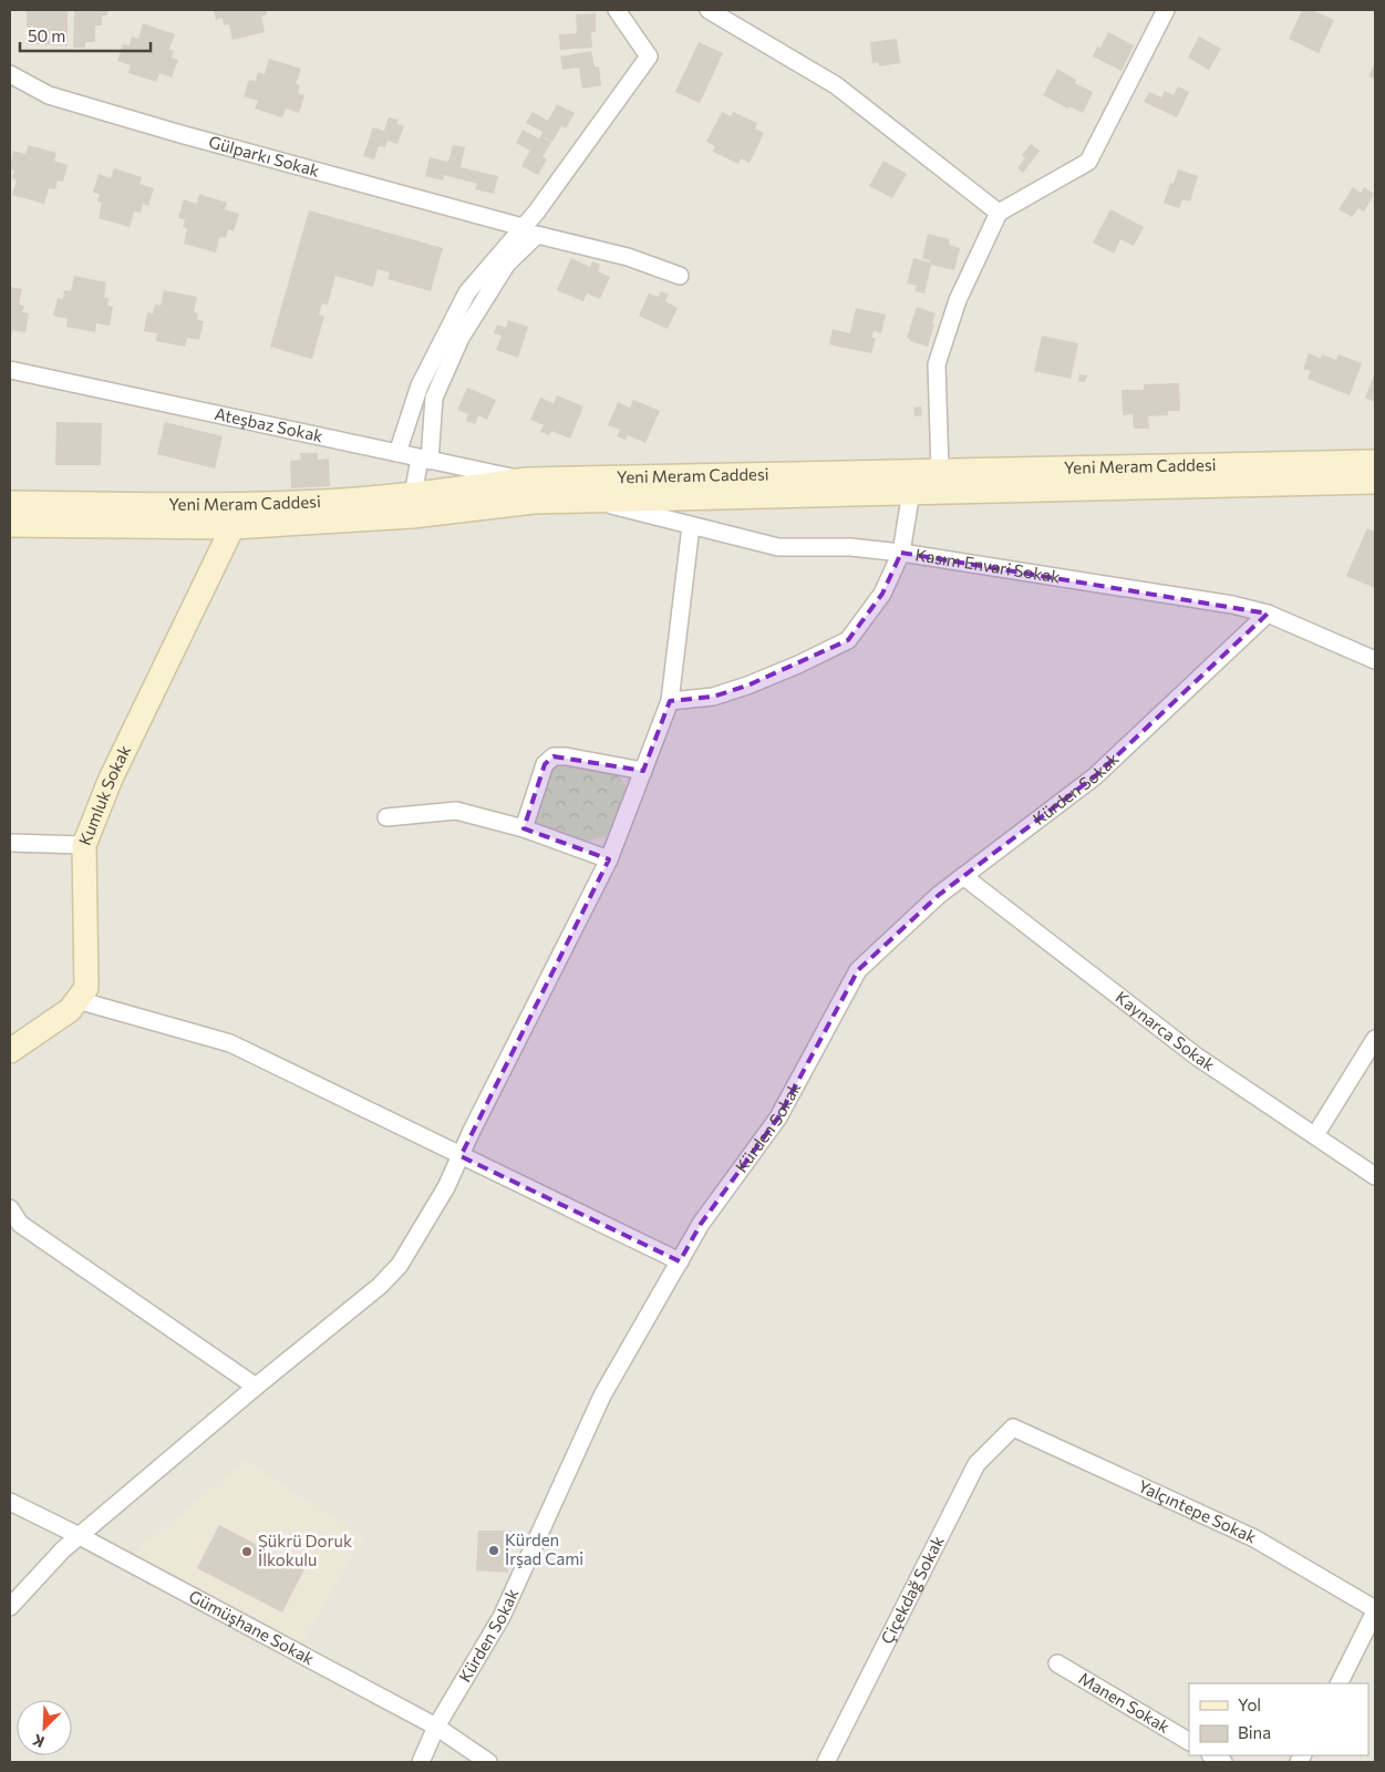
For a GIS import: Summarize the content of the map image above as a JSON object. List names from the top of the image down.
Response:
{
  "streets": {
    "main road": ["Yeni Meram Caddesi", "Kumluk Sokak"],
    "street": [
      "Gülparkı Sokak",
      "Ateşbaz Sokak",
      "Kasım Envari Sokak",
      "Kürden Sokak",
      "Kaynarca Sokak",
      "Yalçıntepe Sokak",
      "Çiçekdağ Sokak",
      "Gümüşhane Sokak",
      "Manen Sokak"
    ]
  },
  "crossings": [
    ["Ateşbaz Sokak", "Yeni Meram Caddesi"],
    ["Yeni Meram Caddesi", "Kasım Envari Sokak"],
    ["Yeni Meram Caddesi", "Kumluk Sokak"],
    ["Kasım Envari Sokak", "Kürden Sokak"],
    ["Kürden Sokak", "Kaynarca Sokak"],
    ["Kürden Sokak", "Gümüşhane Sokak"],
    ["Yalçıntepe Sokak", "Çiçekdağ Sokak"]
  ],
  "places": ["Kürden İrşad Cami", "Şükrü Doruk İlkokulu"],
  "legend": ["Yol", "Bina"],
  "scale_bar": "50 m",
  "north": "bottom left"
}
